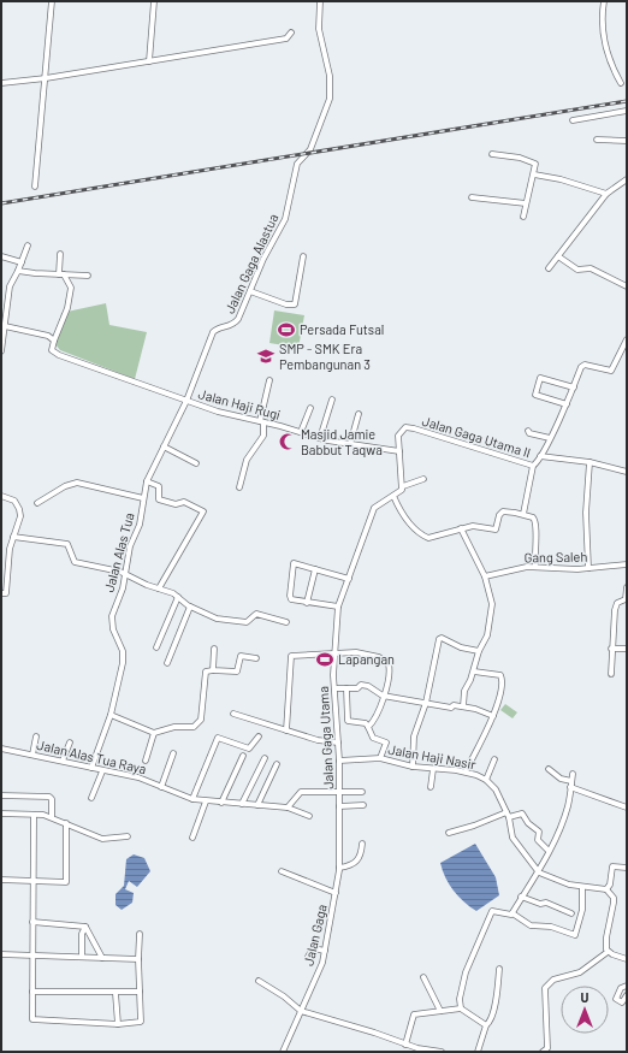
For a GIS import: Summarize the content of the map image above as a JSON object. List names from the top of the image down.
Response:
{
  "streets": {
    "street": [
      "Jalan Gaga Alastua",
      "Jalan Haji Rugi",
      "Jalan Gaga Utama II",
      "Jalan Alas Tua",
      "Gang Saleh",
      "Jalan Gaga Utama",
      "Jalan Alas Tua Raya",
      "Jalan Haji Nasir",
      "Jalan Gaga"
    ]
  },
  "crossings": [
    ["Jalan Gaga Alastua", "Jalan Haji Rugi"],
    ["Jalan Gaga Alastua", "Jalan Alas Tua"],
    ["Jalan Haji Rugi", "Jalan Gaga Utama II"],
    ["Jalan Haji Rugi", "Jalan Alas Tua"],
    ["Jalan Alas Tua", "Jalan Alas Tua Raya"],
    ["Jalan Gaga Utama", "Jalan Haji Nasir"],
    ["Jalan Gaga Utama", "Jalan Gaga"]
  ],
  "places": {
    "sports": ["Persada Futsal", "Lapangan"],
    "school or university": ["SMP - SMK Era Pembangunan 3"],
    "mosque": ["Masjid Jamie Babbut Taqwa"]
  },
  "north": "top"
}
